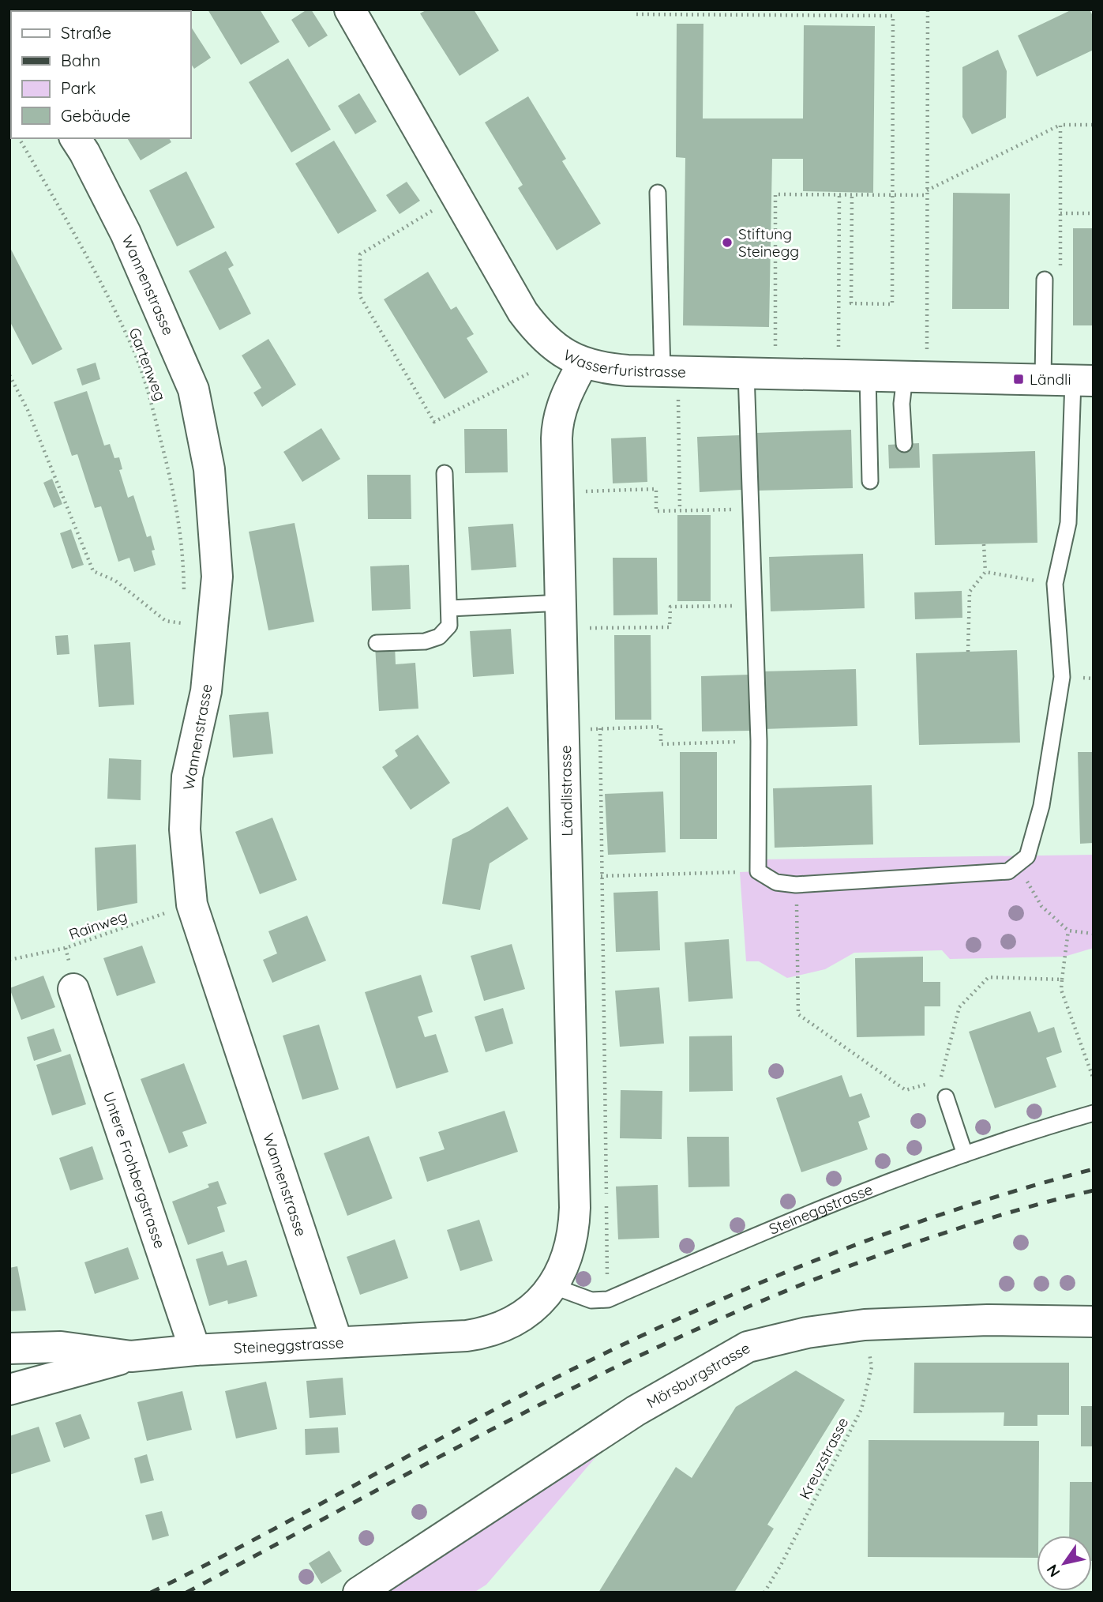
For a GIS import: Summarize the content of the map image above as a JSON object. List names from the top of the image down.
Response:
{
  "streets": {
    "street": [
      "Wannenstrasse",
      "Wasserfuristrasse",
      "Ländlistrasse",
      "Untere Frohbergstrasse",
      "Steineggstrasse",
      "Mörsburgstrasse"
    ],
    "path": ["Gartenweg", "Rainweg", "Kreuzstrasse"]
  },
  "crossings": [
    ["Wannenstrasse", "Rainweg"],
    ["Wannenstrasse", "Steineggstrasse"],
    ["Wasserfuristrasse", "Ländlistrasse"],
    ["Ländlistrasse", "Steineggstrasse"],
    ["Untere Frohbergstrasse", "Steineggstrasse"],
    ["Mörsburgstrasse", "Kreuzstrasse"]
  ],
  "places": {
    "other": ["Stiftung Steinegg"],
    "transit": ["Ländli"]
  },
  "legend": [
    "Straße",
    "Bahn",
    "Park",
    "Gebäude"
  ],
  "north": "bottom left"
}
